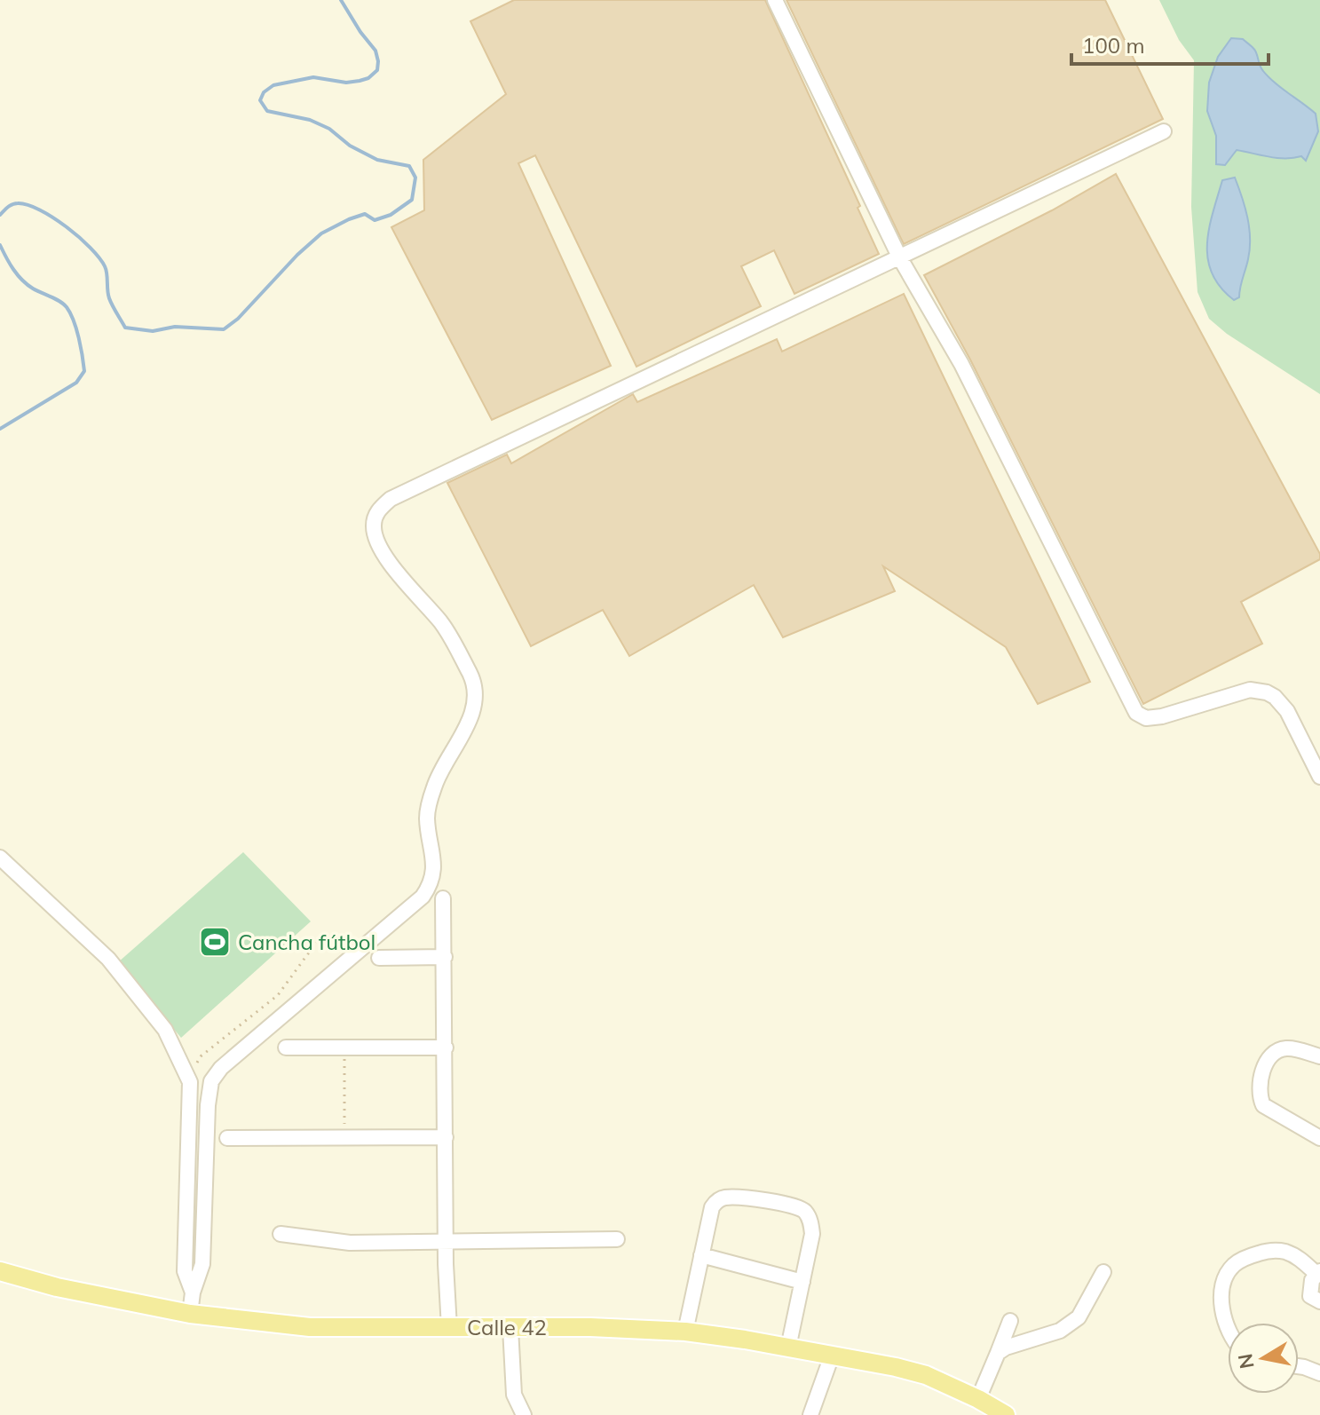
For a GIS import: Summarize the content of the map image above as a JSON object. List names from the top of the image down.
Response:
{
  "streets": {
    "main road": ["Calle 42"]
  },
  "places": {
    "sports": ["Cancha fútbol"]
  },
  "scale_bar": "100 m",
  "north": "left"
}
